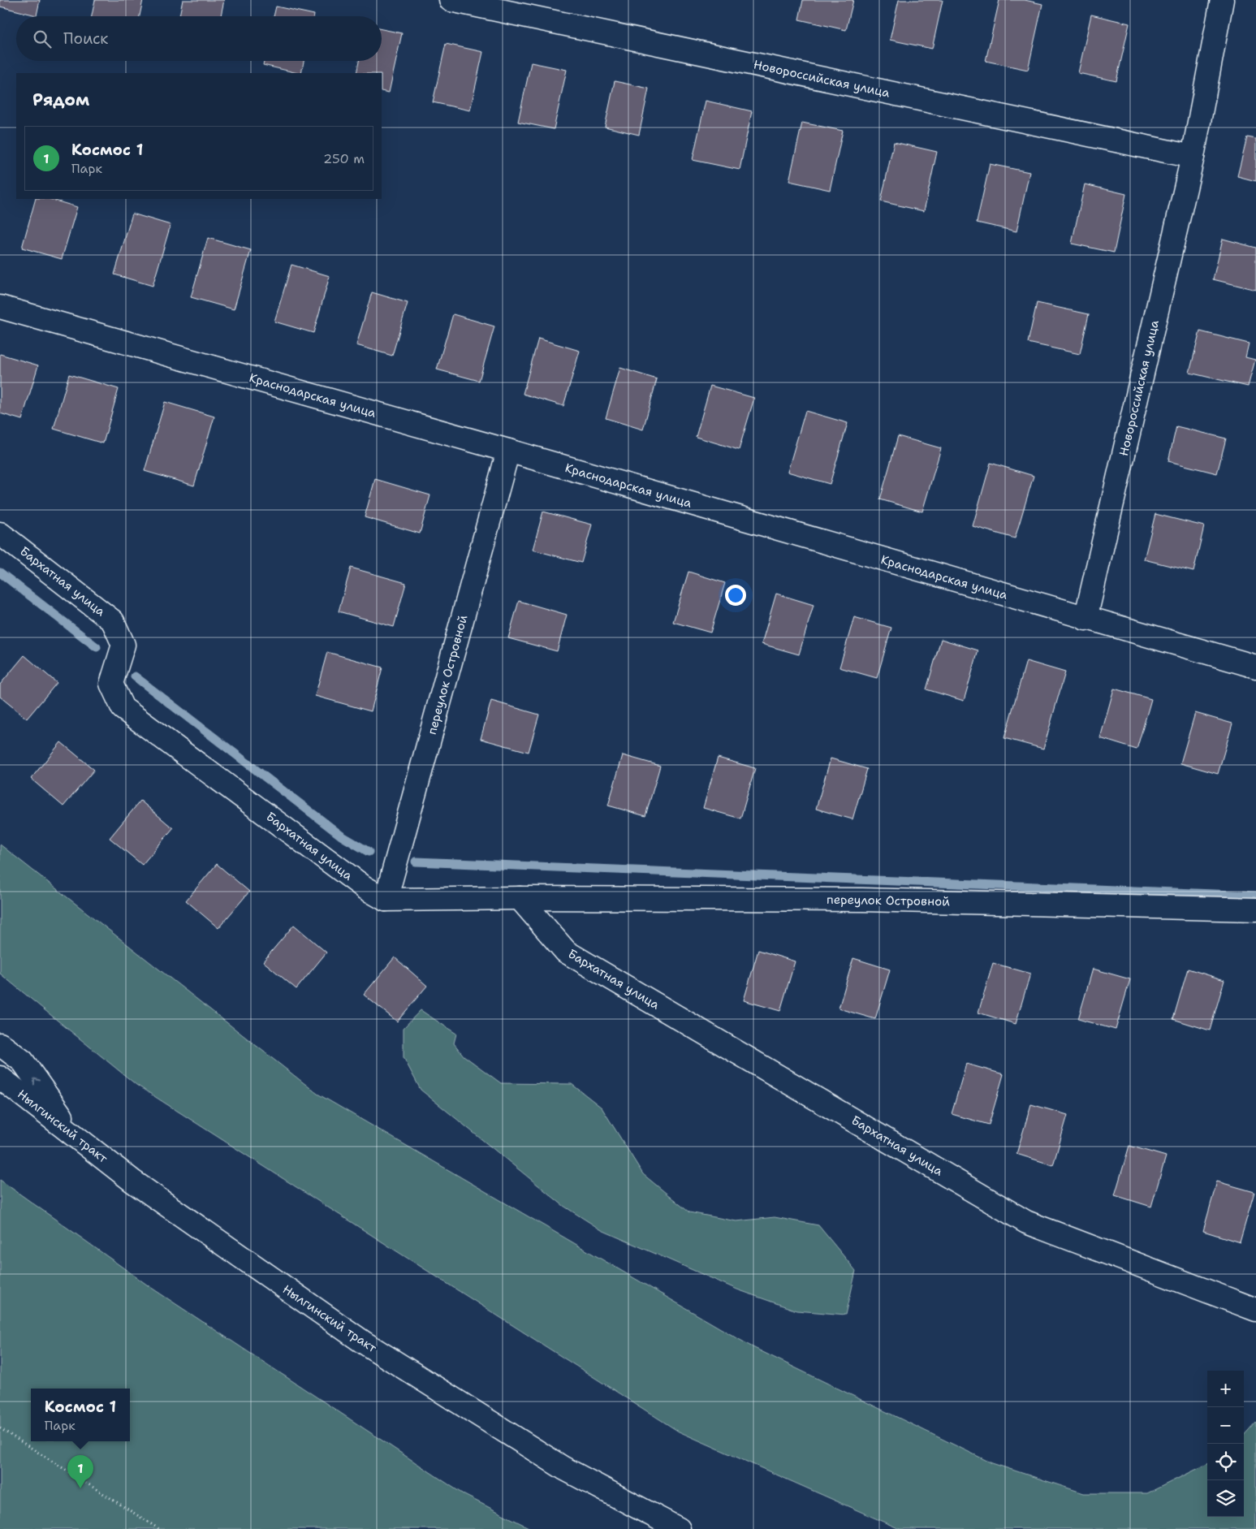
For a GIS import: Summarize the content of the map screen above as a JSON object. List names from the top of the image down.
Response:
{
  "streets": {
    "street": [
      "Новороссийская улица",
      "Краснодарская улица",
      "Бархатная улица",
      "переулок Островной",
      "Нылгинский тракт"
    ]
  },
  "crossings": [
    ["Новороссийская улица", "Краснодарская улица"],
    ["Краснодарская улица", "переулок Островной"],
    ["Бархатная улица", "переулок Островной"]
  ],
  "page": {
    "search": "Поиск",
    "heading": "Рядом",
    "list": [
      {
        "mark": "1",
        "name": "Космос 1",
        "note": "Парк",
        "value": "250 m"
      }
    ],
    "map_buttons": ["+", "−"],
    "popup": ["Космос 1", "Парк"],
    "pins": "1"
  }
}
